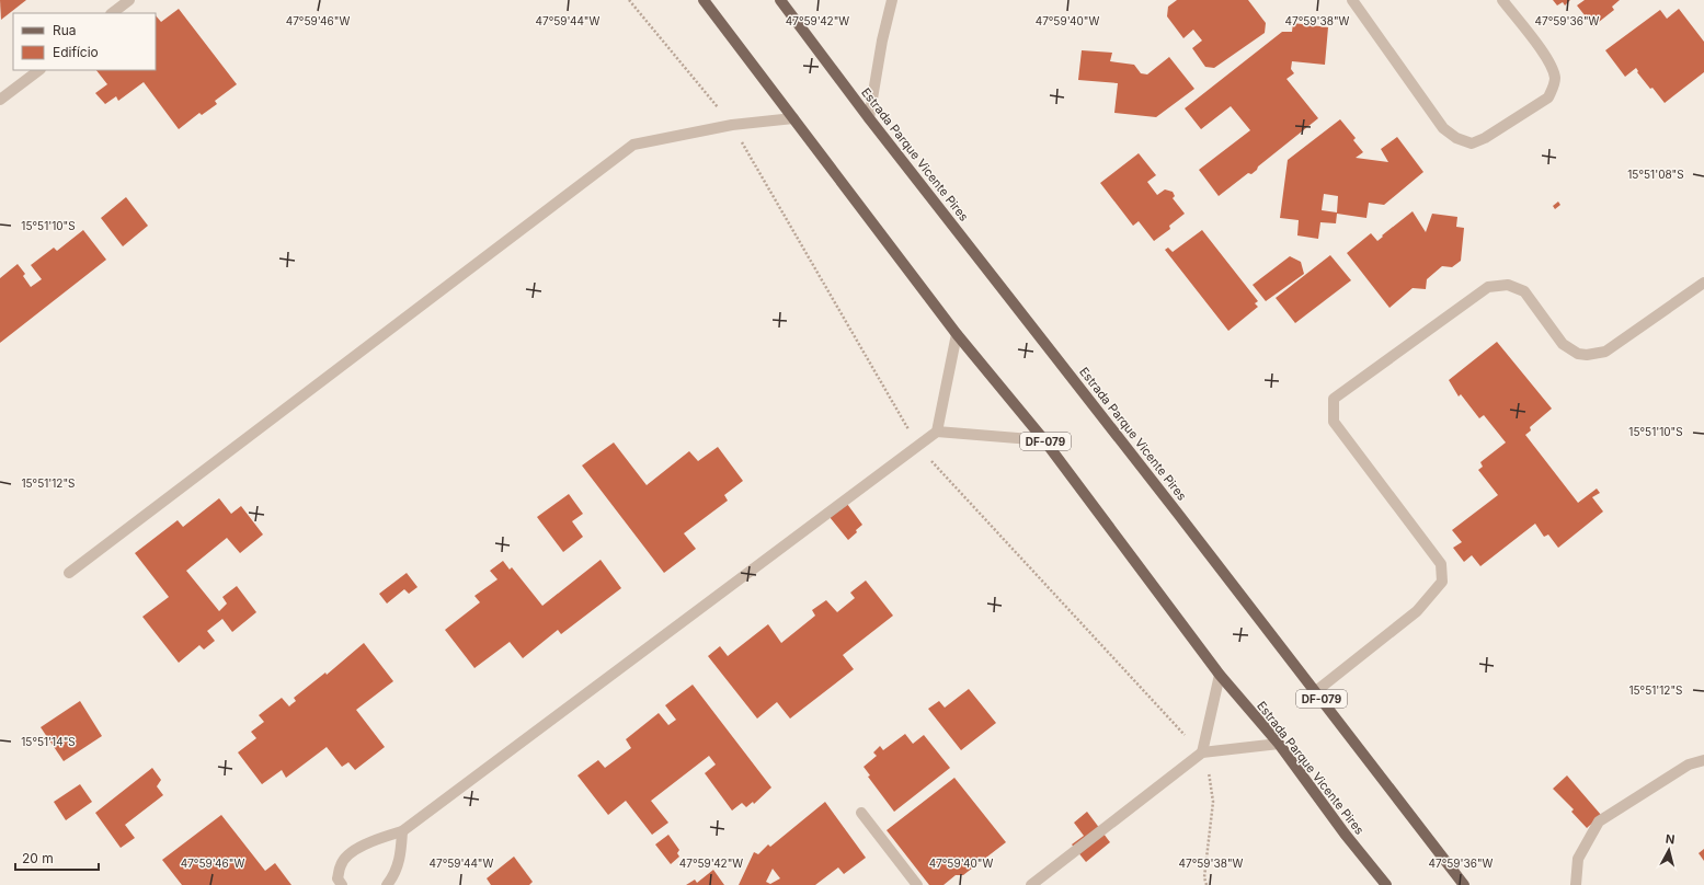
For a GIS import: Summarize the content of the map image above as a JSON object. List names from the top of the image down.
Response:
{
  "streets": {
    "main road": ["Estrada Parque Vicente Pires", "DF-079"]
  },
  "legend": ["Rua", "Edifício"],
  "scale_bar": "20 m",
  "north": "top",
  "coordinates": [
    "47°59'46\"W",
    "47°59'44\"W",
    "47°59'42\"W",
    "47°59'40\"W",
    "47°59'38\"W",
    "47°59'36\"W",
    "15°51'08\"S",
    "15°51'10\"S",
    "15°51'12\"S",
    "15°51'14\"S"
  ]
}
